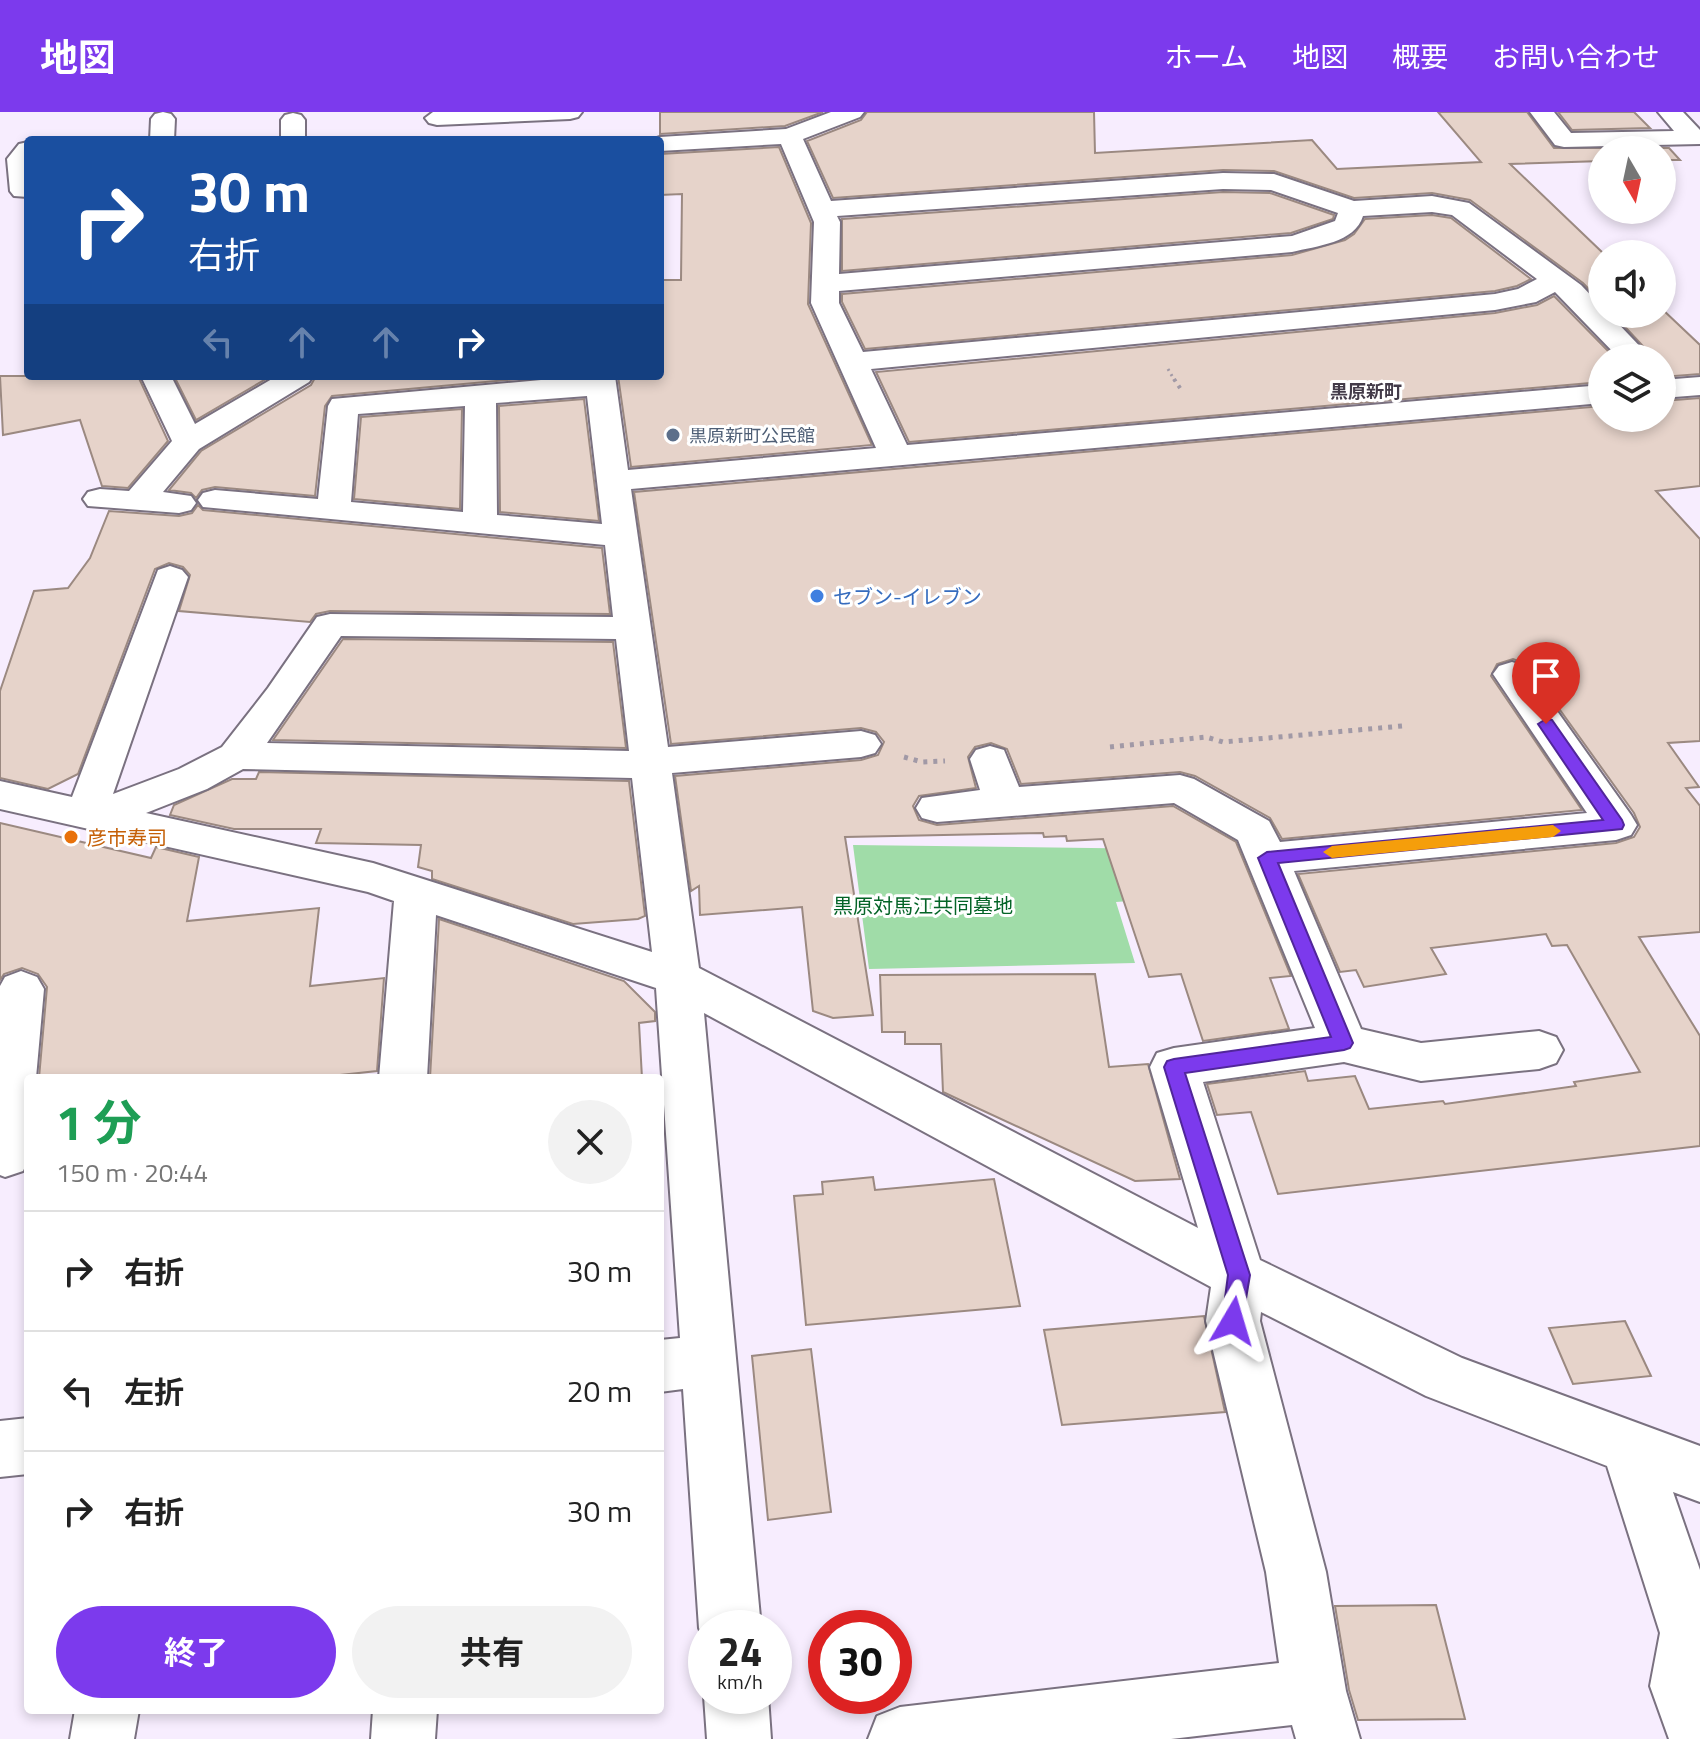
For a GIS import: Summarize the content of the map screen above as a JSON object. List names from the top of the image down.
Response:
{
  "districts": ["黒原新町"],
  "parks": ["黒原対馬江共同墓地"],
  "places": ["黒原新町公民館", "セブン-イレブン", "彦市寿司"],
  "north": "bottom",
  "page": {
    "header": "地図",
    "nav": [
      "ホーム",
      "地図",
      "概要",
      "お問い合わせ"
    ],
    "turn": ["30 m", "右折"],
    "heading": ["1 分", "150 m · 20:44"],
    "list": [
      {
        "name": "右折",
        "value": "30 m"
      },
      {
        "name": "左折",
        "value": "20 m"
      },
      {
        "name": "右折",
        "value": "30 m"
      }
    ],
    "buttons": ["終了", "共有"],
    "speed": "24 km/h",
    "limit": "30"
  }
}
